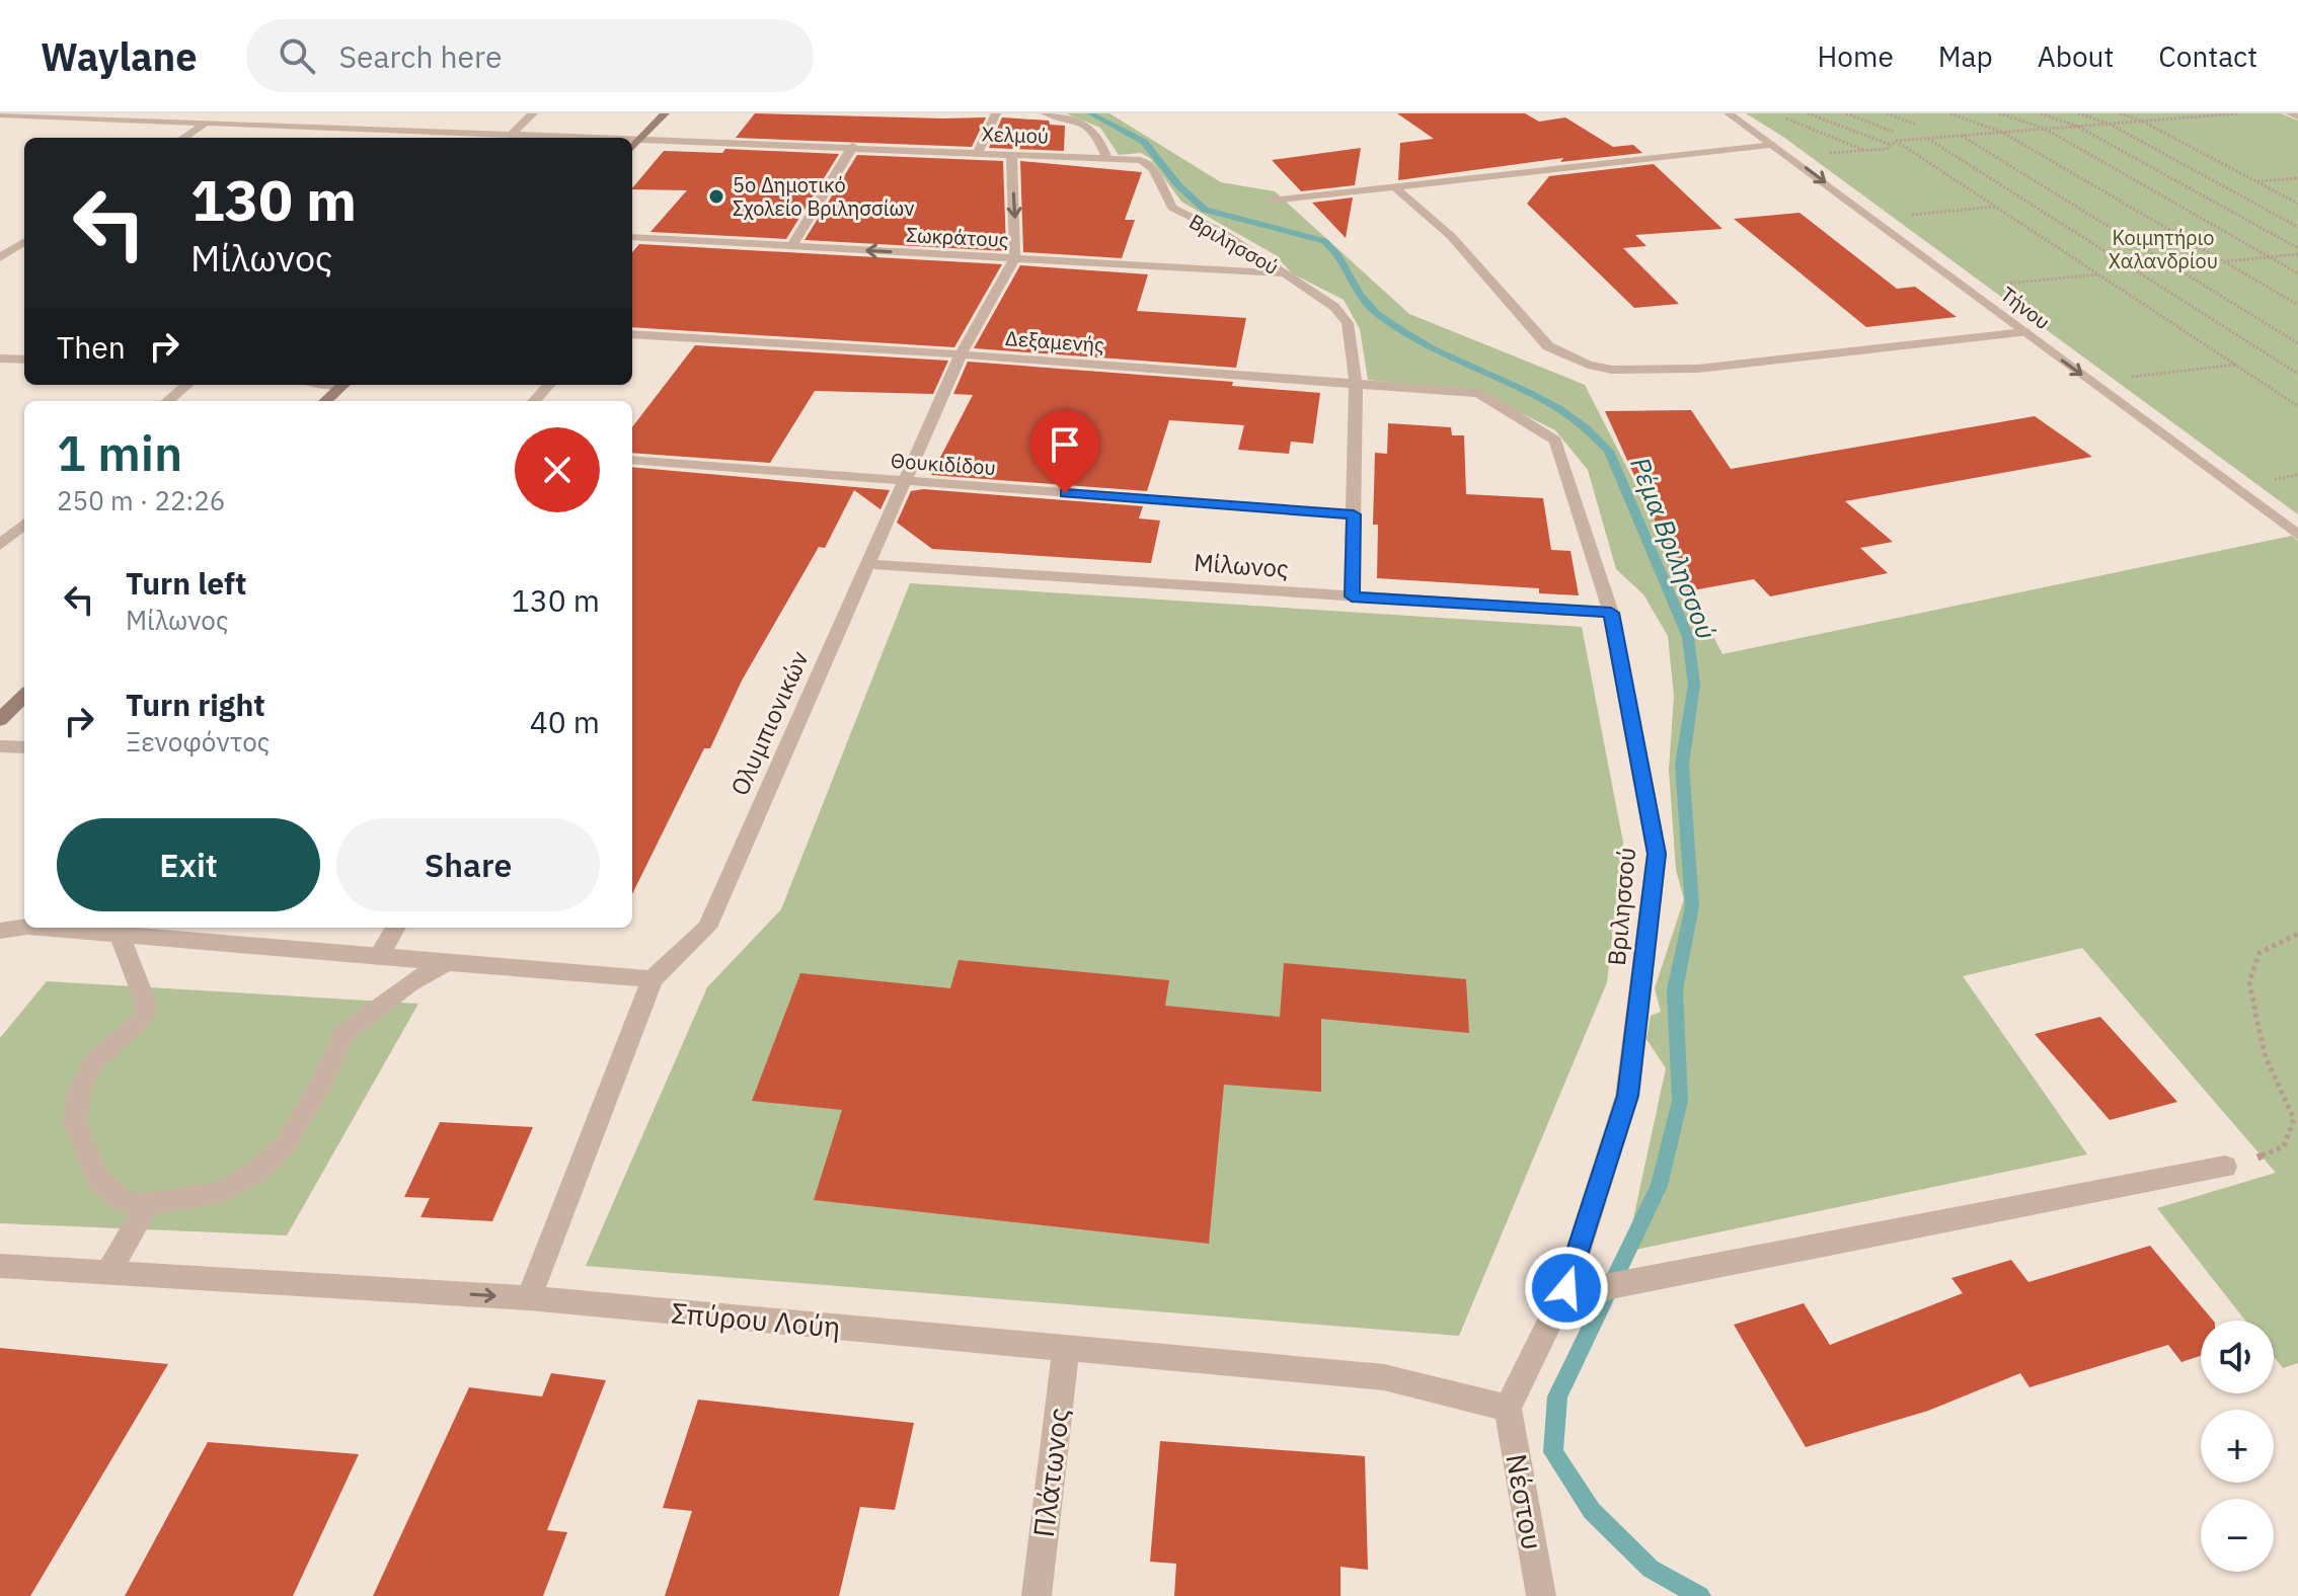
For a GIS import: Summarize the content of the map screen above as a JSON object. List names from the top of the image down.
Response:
{
  "streets": {
    "street": [
      "Χελμού",
      "Σωκράτους",
      "Βριλησσού",
      "Τήνου",
      "Δεξαμενής",
      "Θουκιδίδου",
      "Μίλωνος",
      "Ολυμπιονικών",
      "Σπύρου Λούη",
      "Πλάτωνος",
      "Νέστου"
    ]
  },
  "crossings": [
    ["Χελμού", "Βριλησσού"],
    ["Χελμού", "Ολυμπιονικών"],
    ["Σωκράτους", "Βριλησσού"],
    ["Σωκράτους", "Ολυμπιονικών"],
    ["Βριλησσού", "Δεξαμενής"],
    ["Βριλησσού", "Θουκιδίδου"],
    ["Βριλησσού", "Μίλωνος"],
    ["Βριλησσού", "Σπύρου Λούη"],
    ["Βριλησσού", "Νέστου"],
    ["Δεξαμενής", "Ολυμπιονικών"],
    ["Θουκιδίδου", "Ολυμπιονικών"],
    ["Μίλωνος", "Ολυμπιονικών"],
    ["Ολυμπιονικών", "Σπύρου Λούη"],
    ["Σπύρου Λούη", "Πλάτωνος"],
    ["Σπύρου Λούη", "Νέστου"]
  ],
  "one_way": ["Τήνου"],
  "water": ["Ρέμα Βριλησσού"],
  "parks": ["Κοιμητήριο Χαλανδρίου"],
  "places": ["5ο Δημοτικό Σχολείο Βριλησσίων"],
  "page": {
    "header": "Waylane",
    "search": "Search here",
    "nav": [
      "Home",
      "Map",
      "About",
      "Contact"
    ],
    "turn": ["130 m", "Μίλωνος"],
    "then": "Then",
    "heading": ["1 min", "250 m · 22:26"],
    "list": [
      {
        "name": "Turn left",
        "note": "Μίλωνος",
        "value": "130 m"
      },
      {
        "name": "Turn right",
        "note": "Ξενοφόντος",
        "value": "40 m"
      }
    ],
    "buttons": ["Exit", "Share"],
    "map_buttons": ["+", "−"]
  }
}
